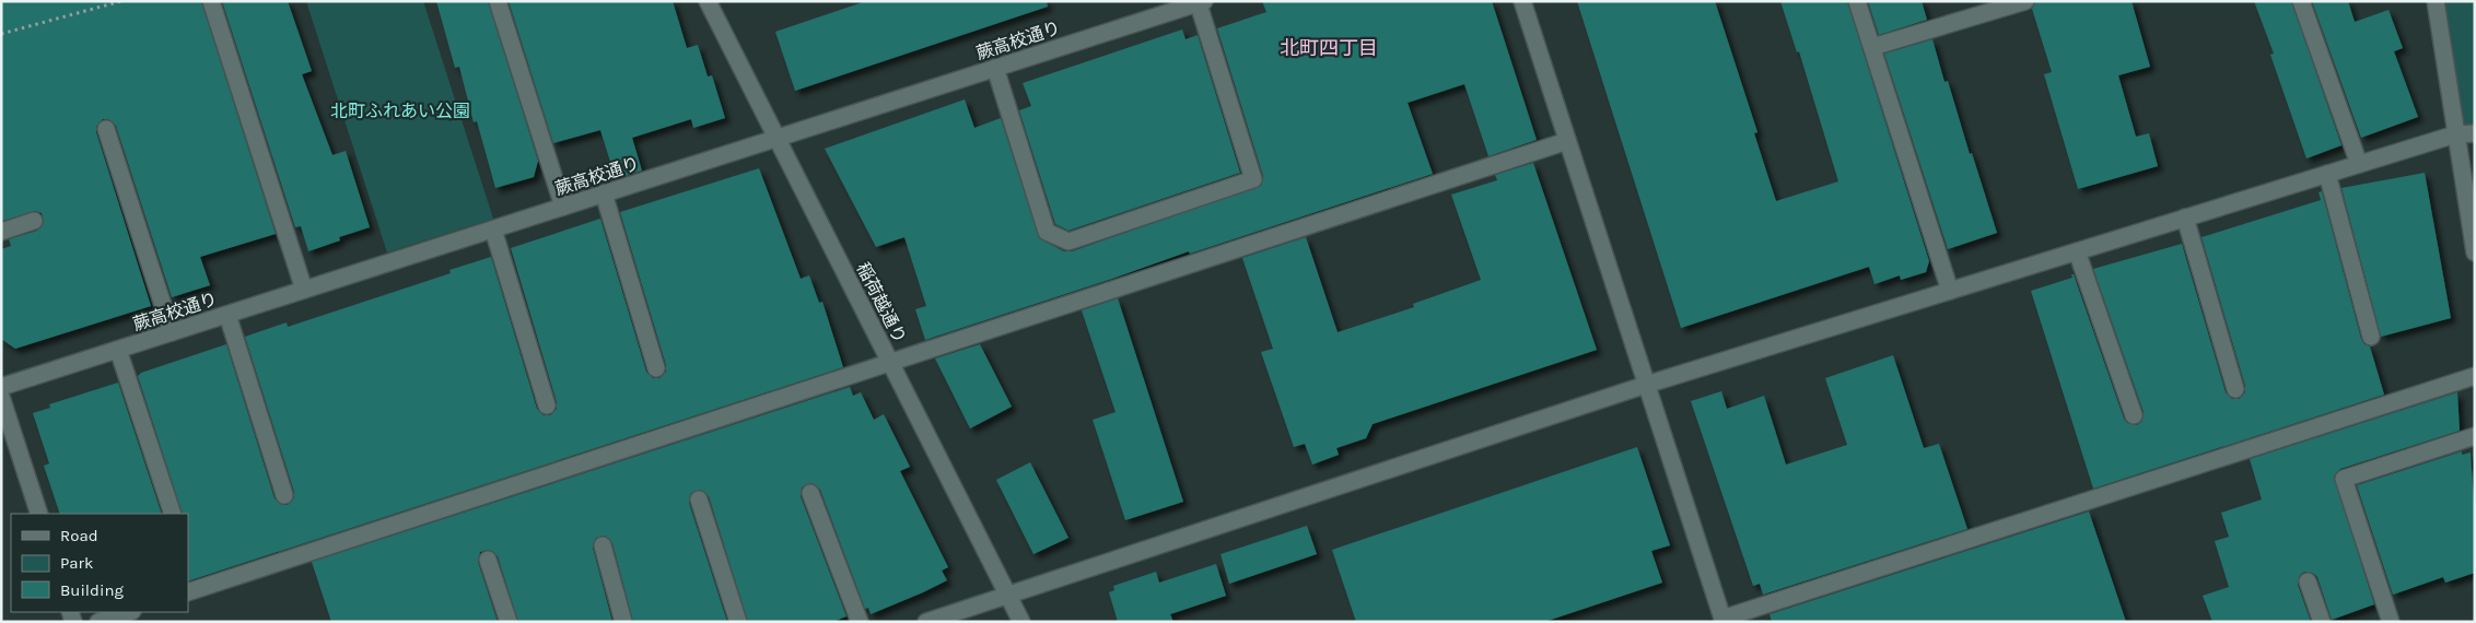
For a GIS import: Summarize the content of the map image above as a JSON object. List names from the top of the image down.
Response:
{
  "streets": {
    "street": ["蕨高校通り", "稲荷越通り"]
  },
  "crossings": [
    ["蕨高校通り", "稲荷越通り"]
  ],
  "districts": ["北町四丁目"],
  "parks": ["北町ふれあい公園"],
  "legend": ["Road", "Park", "Building"]
}
